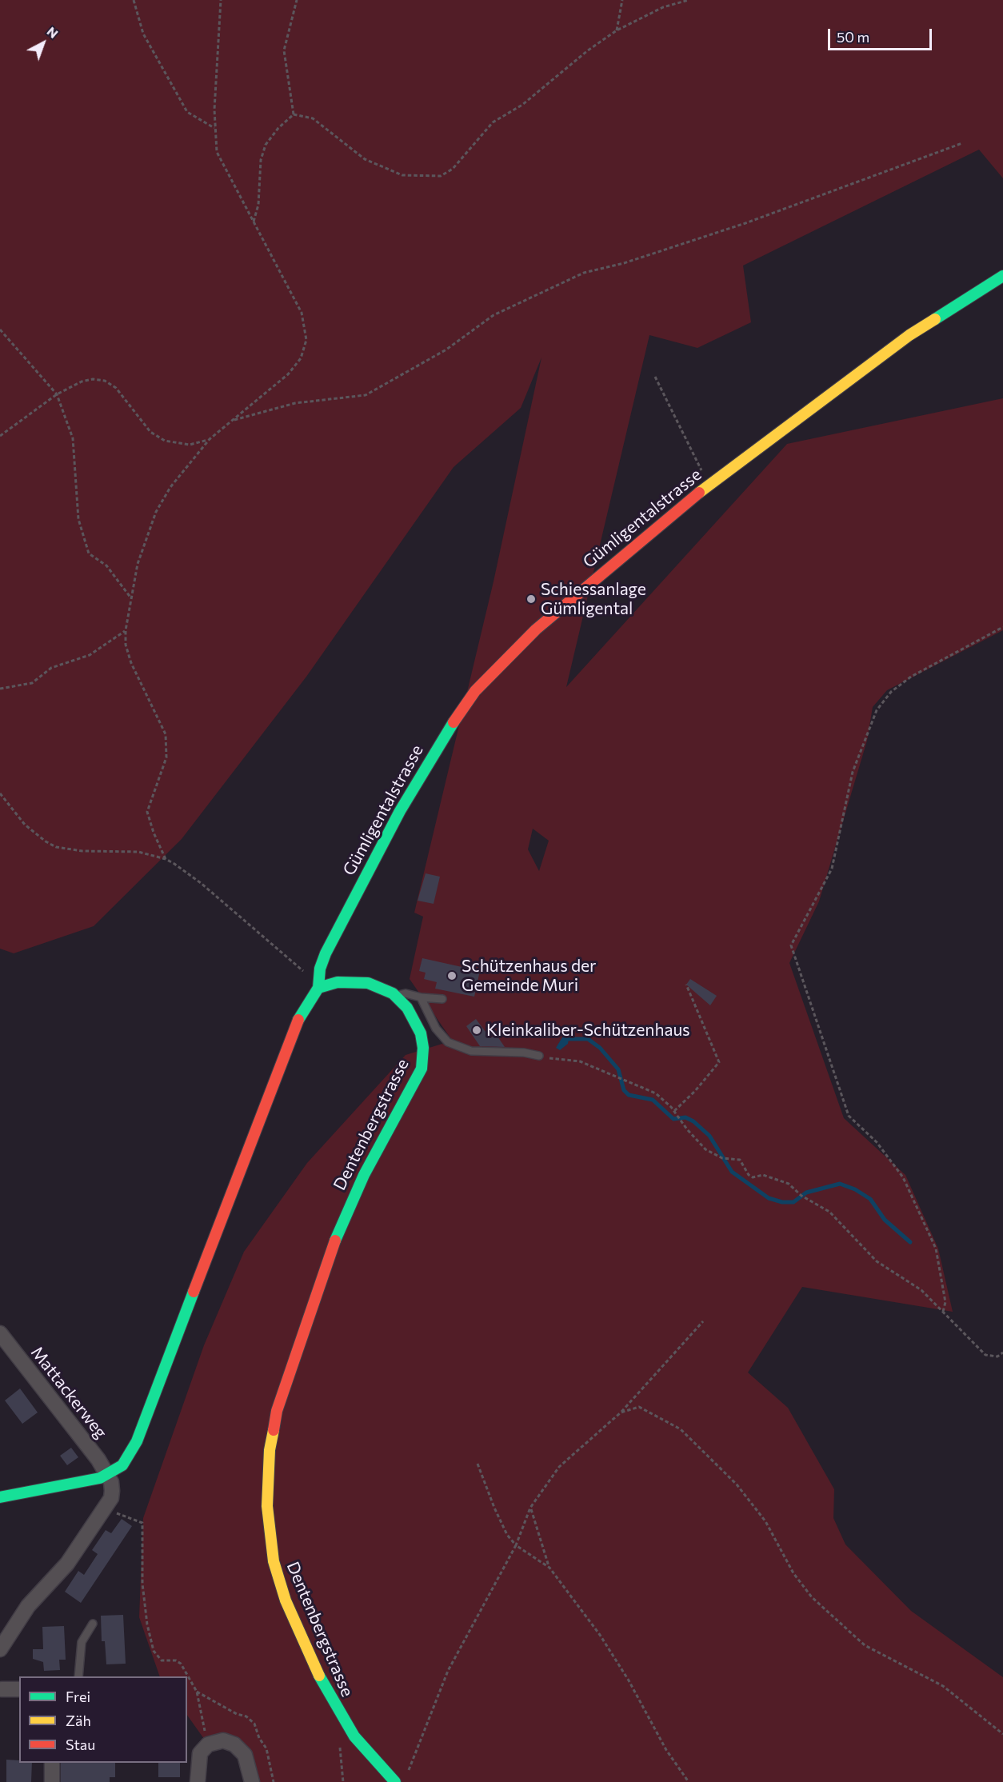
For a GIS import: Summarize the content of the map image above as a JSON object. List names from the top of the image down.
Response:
{
  "streets": {
    "street": ["Gümligentalstrasse", "Dentenbergstrasse", "Mattackerweg"]
  },
  "crossings": [
    ["Gümligentalstrasse", "Dentenbergstrasse"]
  ],
  "places": ["Schiessanlage Gümligental", "Schützenhaus der Gemeinde Muri", "Kleinkaliber-Schützenhaus"],
  "legend": ["Frei", "Zäh", "Stau"],
  "scale_bar": "50 m",
  "north": "top right"
}
